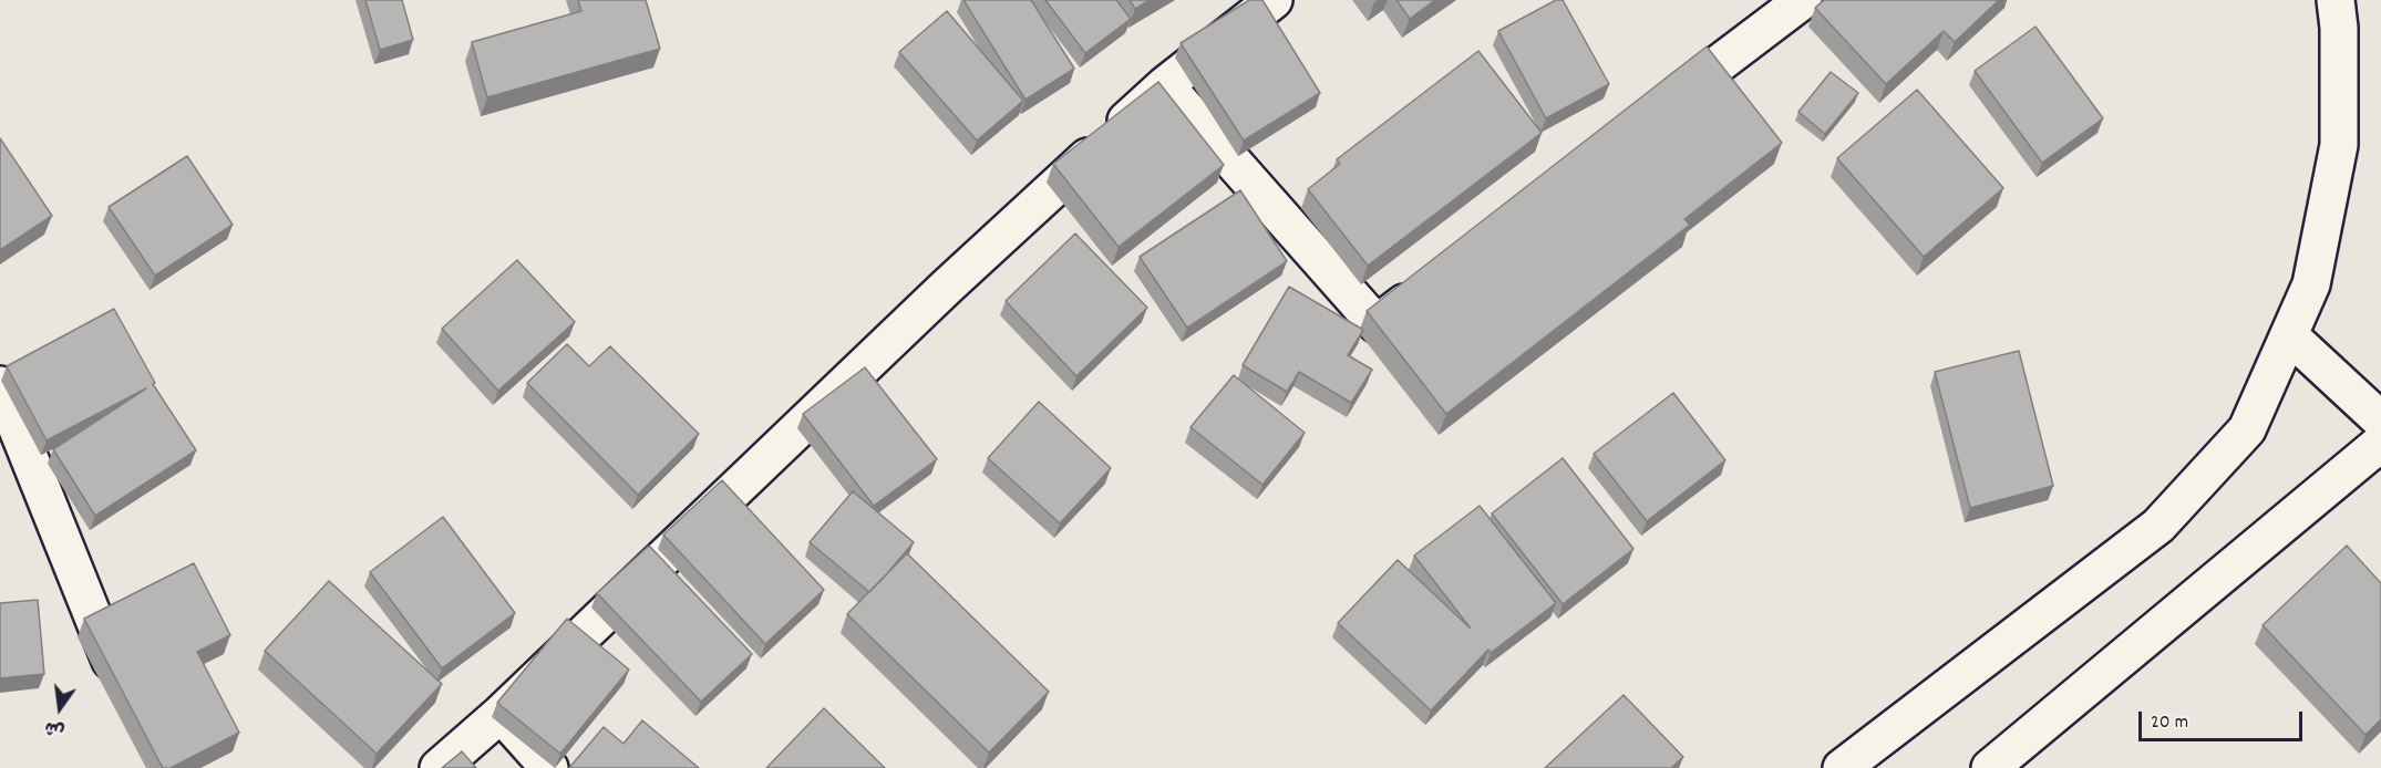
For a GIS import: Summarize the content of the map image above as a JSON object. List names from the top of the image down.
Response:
{
  "scale_bar": "20 m",
  "north": "bottom"
}
